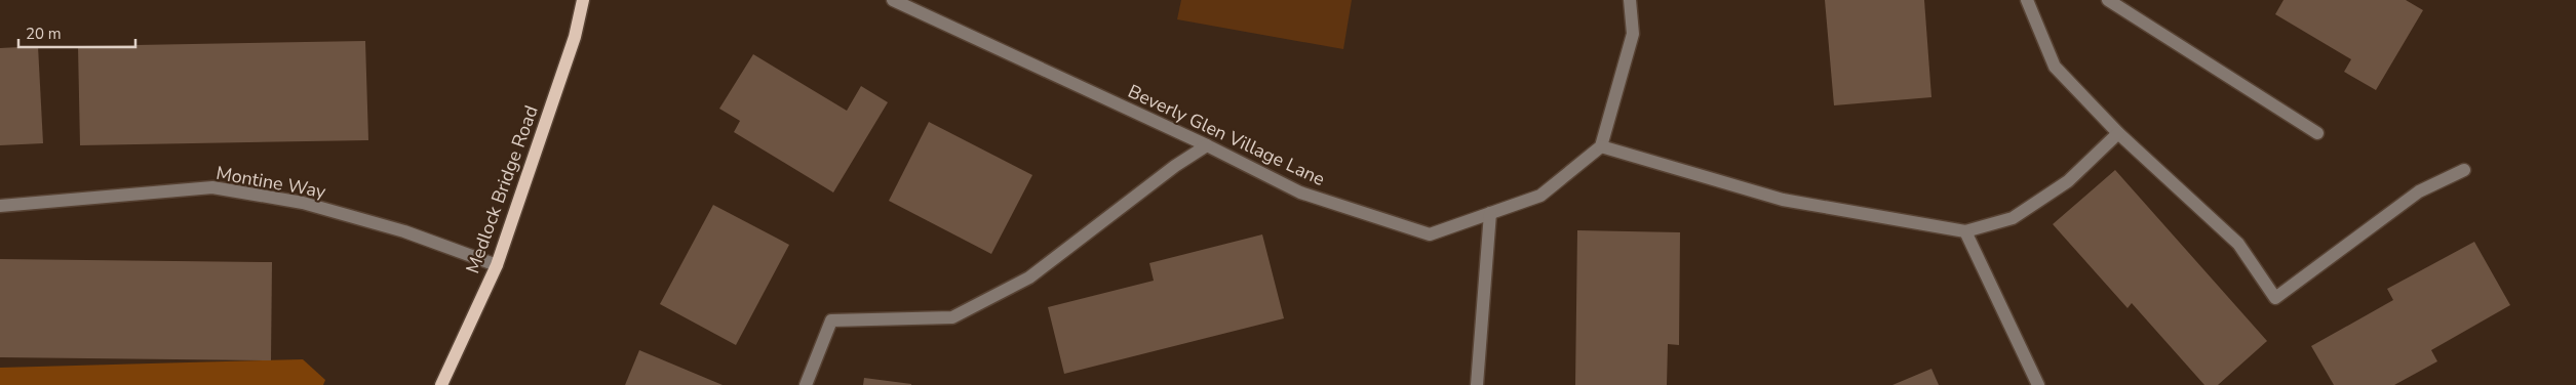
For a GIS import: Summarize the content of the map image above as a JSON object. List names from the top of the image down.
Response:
{
  "streets": {
    "main road": ["Medlock Bridge Road"],
    "street": ["Beverly Glen Village Lane", "Montine Way"]
  },
  "crossings": [
    ["Montine Way", "Medlock Bridge Road"]
  ],
  "scale_bar": "20 m"
}
